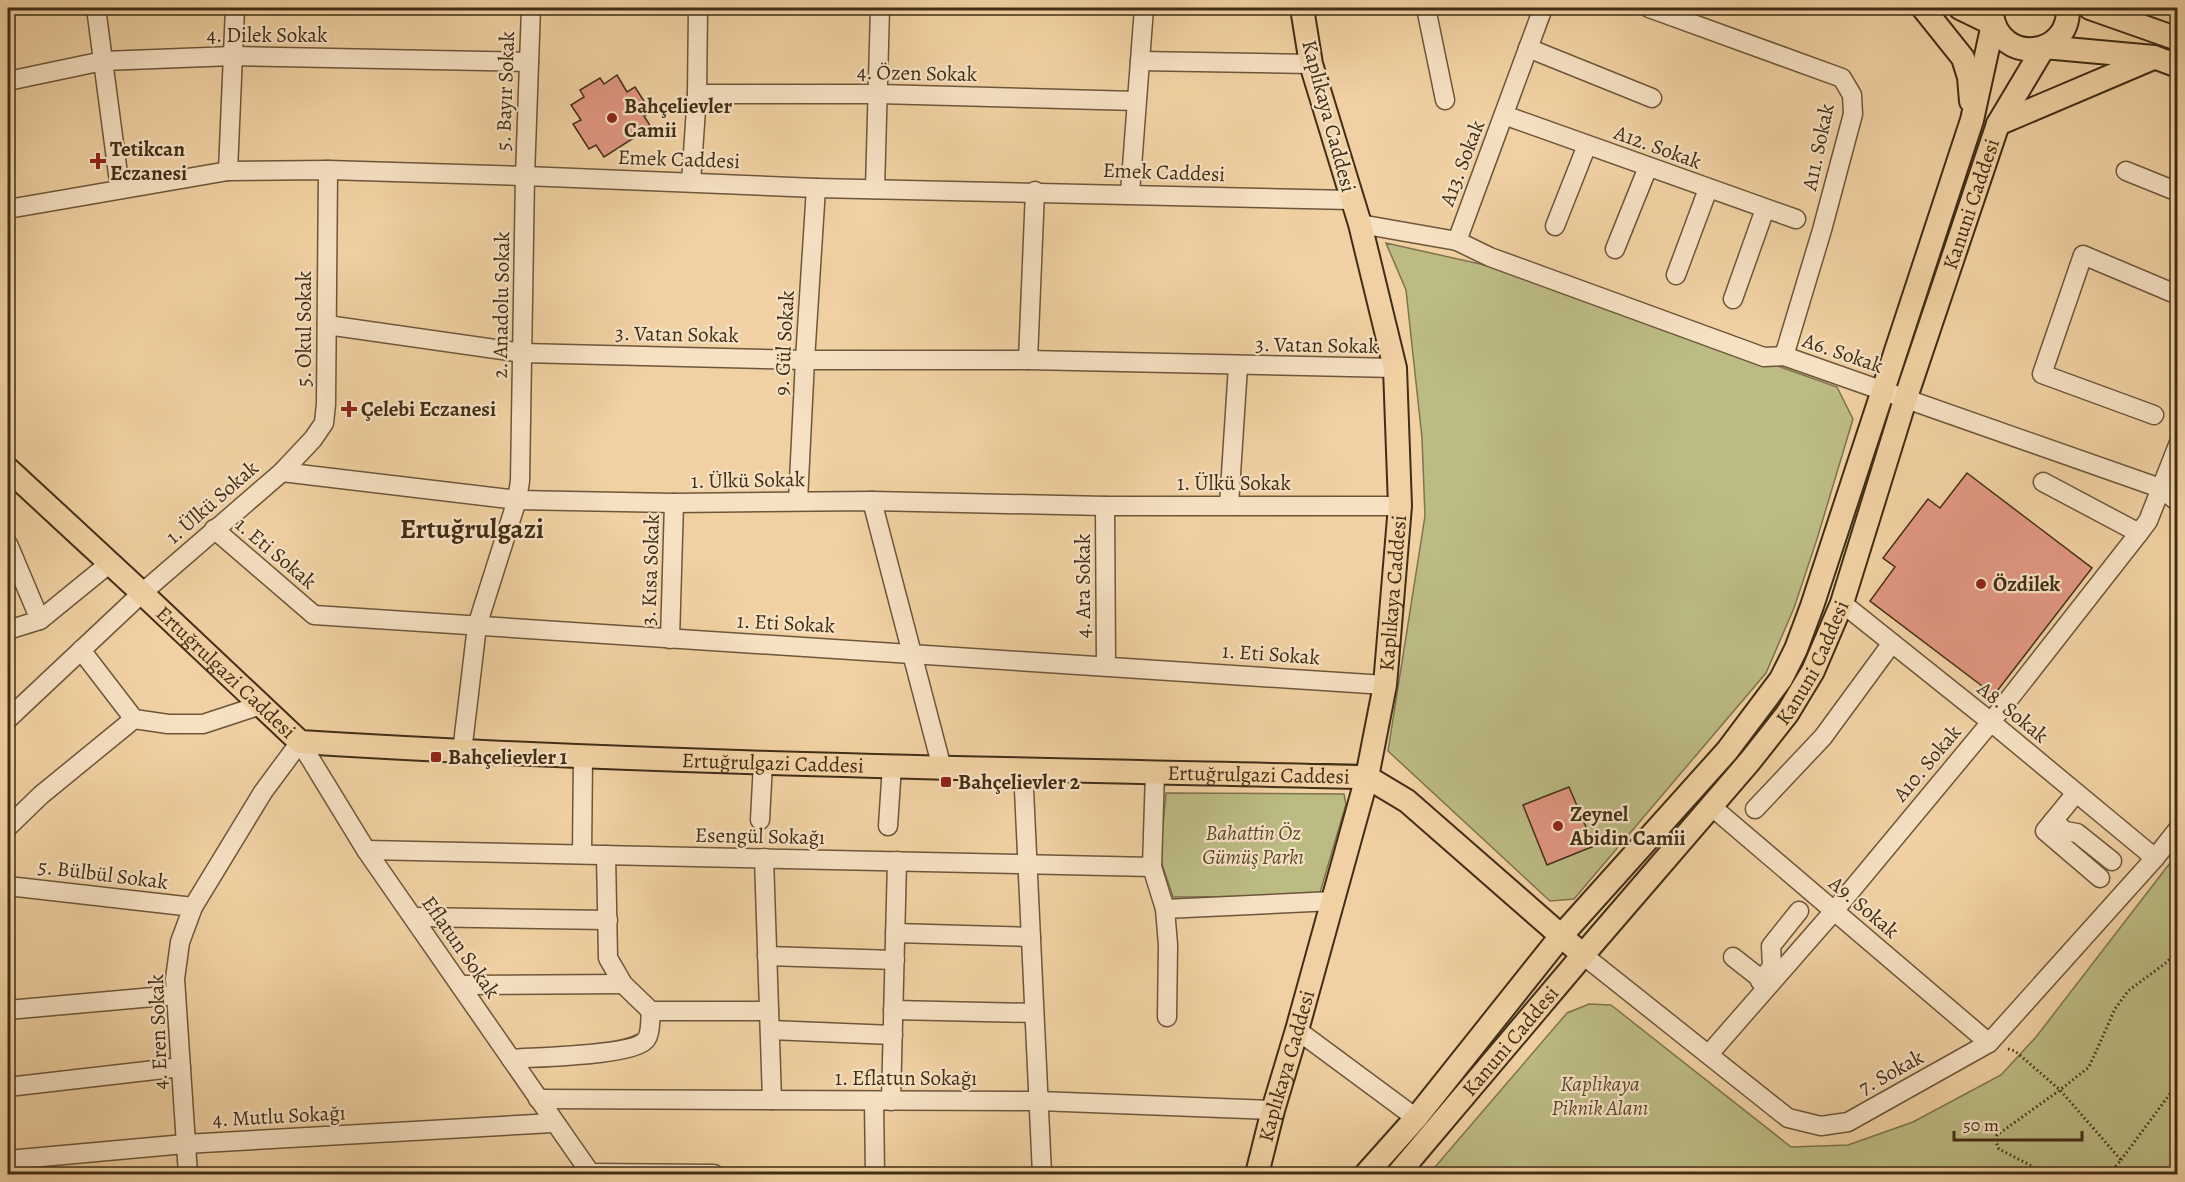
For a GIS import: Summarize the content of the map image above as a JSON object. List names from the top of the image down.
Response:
{
  "streets": {
    "main road": ["Kaplıkaya Caddesi", "Kanuni Caddesi", "Ertuğrulgazi Caddesi"],
    "street": [
      "4. Dilek Sokak",
      "4. Özen Sokak",
      "5. Bayır Sokak",
      "A12. Sokak",
      "A11. Sokak",
      "Emek Caddesi",
      "A13. Sokak",
      "2. Anadolu Sokak",
      "5. Okul Sokak",
      "3. Vatan Sokak",
      "9. Gül Sokak",
      "A6. Sokak",
      "1. Ülkü Sokak",
      "1. Eti Sokak",
      "3. Kısa Sokak",
      "4. Ara Sokak",
      "A8. Sokak",
      "A10. Sokak",
      "Esengül Sokağı",
      "5. Bülbül Sokak",
      "A9. Sokak",
      "Eflatun Sokak",
      "4. Eren Sokak",
      "7. Sokak",
      "1. Eflatun Sokağı",
      "4. Mutlu Sokağı"
    ]
  },
  "crossings": [
    ["4. Dilek Sokak", "5. Bayır Sokak"],
    ["5. Bayır Sokak", "Emek Caddesi"],
    ["5. Bayır Sokak", "2. Anadolu Sokak"],
    ["Kaplıkaya Caddesi", "Emek Caddesi"],
    ["Kaplıkaya Caddesi", "3. Vatan Sokak"],
    ["Kaplıkaya Caddesi", "1. Ülkü Sokak"],
    ["Kaplıkaya Caddesi", "1. Eti Sokak"],
    ["Kaplıkaya Caddesi", "Ertuğrulgazi Caddesi"],
    ["Kaplıkaya Caddesi", "1. Eflatun Sokağı"],
    ["A12. Sokak", "A13. Sokak"],
    ["A11. Sokak", "A6. Sokak"],
    ["Emek Caddesi", "2. Anadolu Sokak"],
    ["Emek Caddesi", "5. Okul Sokak"],
    ["Emek Caddesi", "9. Gül Sokak"],
    ["A13. Sokak", "A6. Sokak"],
    ["Kanuni Caddesi", "A6. Sokak"],
    ["Kanuni Caddesi", "Ertuğrulgazi Caddesi"],
    ["Kanuni Caddesi", "A8. Sokak"],
    ["Kanuni Caddesi", "A9. Sokak"],
    ["Kanuni Caddesi", "7. Sokak"],
    ["2. Anadolu Sokak", "3. Vatan Sokak"],
    ["2. Anadolu Sokak", "1. Ülkü Sokak"],
    ["2. Anadolu Sokak", "1. Eti Sokak"],
    ["2. Anadolu Sokak", "Ertuğrulgazi Caddesi"],
    ["5. Okul Sokak", "3. Vatan Sokak"],
    ["5. Okul Sokak", "1. Ülkü Sokak"],
    ["3. Vatan Sokak", "9. Gül Sokak"],
    ["3. Vatan Sokak", "1. Ülkü Sokak"],
    ["9. Gül Sokak", "1. Ülkü Sokak"],
    ["A6. Sokak", "A10. Sokak"],
    ["1. Ülkü Sokak", "1. Eti Sokak"],
    ["1. Ülkü Sokak", "3. Kısa Sokak"],
    ["1. Ülkü Sokak", "4. Ara Sokak"],
    ["1. Ülkü Sokak", "Ertuğrulgazi Caddesi"],
    ["1. Eti Sokak", "3. Kısa Sokak"],
    ["1. Eti Sokak", "4. Ara Sokak"],
    ["Ertuğrulgazi Caddesi", "Eflatun Sokak"],
    ["Ertuğrulgazi Caddesi", "4. Eren Sokak"],
    ["Ertuğrulgazi Caddesi", "7. Sokak"],
    ["A8. Sokak", "A10. Sokak"],
    ["A8. Sokak", "7. Sokak"],
    ["A10. Sokak", "A9. Sokak"],
    ["A10. Sokak", "7. Sokak"],
    ["Esengül Sokağı", "Eflatun Sokak"],
    ["5. Bülbül Sokak", "4. Eren Sokak"],
    ["A9. Sokak", "7. Sokak"],
    ["Eflatun Sokak", "4. Eren Sokak"],
    ["Eflatun Sokak", "1. Eflatun Sokağı"],
    ["Eflatun Sokak", "4. Mutlu Sokağı"],
    ["4. Eren Sokak", "4. Mutlu Sokağı"]
  ],
  "districts": ["Ertuğrulgazi"],
  "parks": ["Bahattin Öz Gümüş Parkı", "Kaplıkaya Piknik Alanı"],
  "places": {
    "other": ["Bahçelievler Camii", "Özdilek", "Zeynel Abidin Camii"],
    "health": ["Tetikcan Eczanesi", "Çelebi Eczanesi"],
    "transit": ["Bahçelievler 1", "Bahçelievler 2"]
  },
  "scale_bar": "50 m"
}
